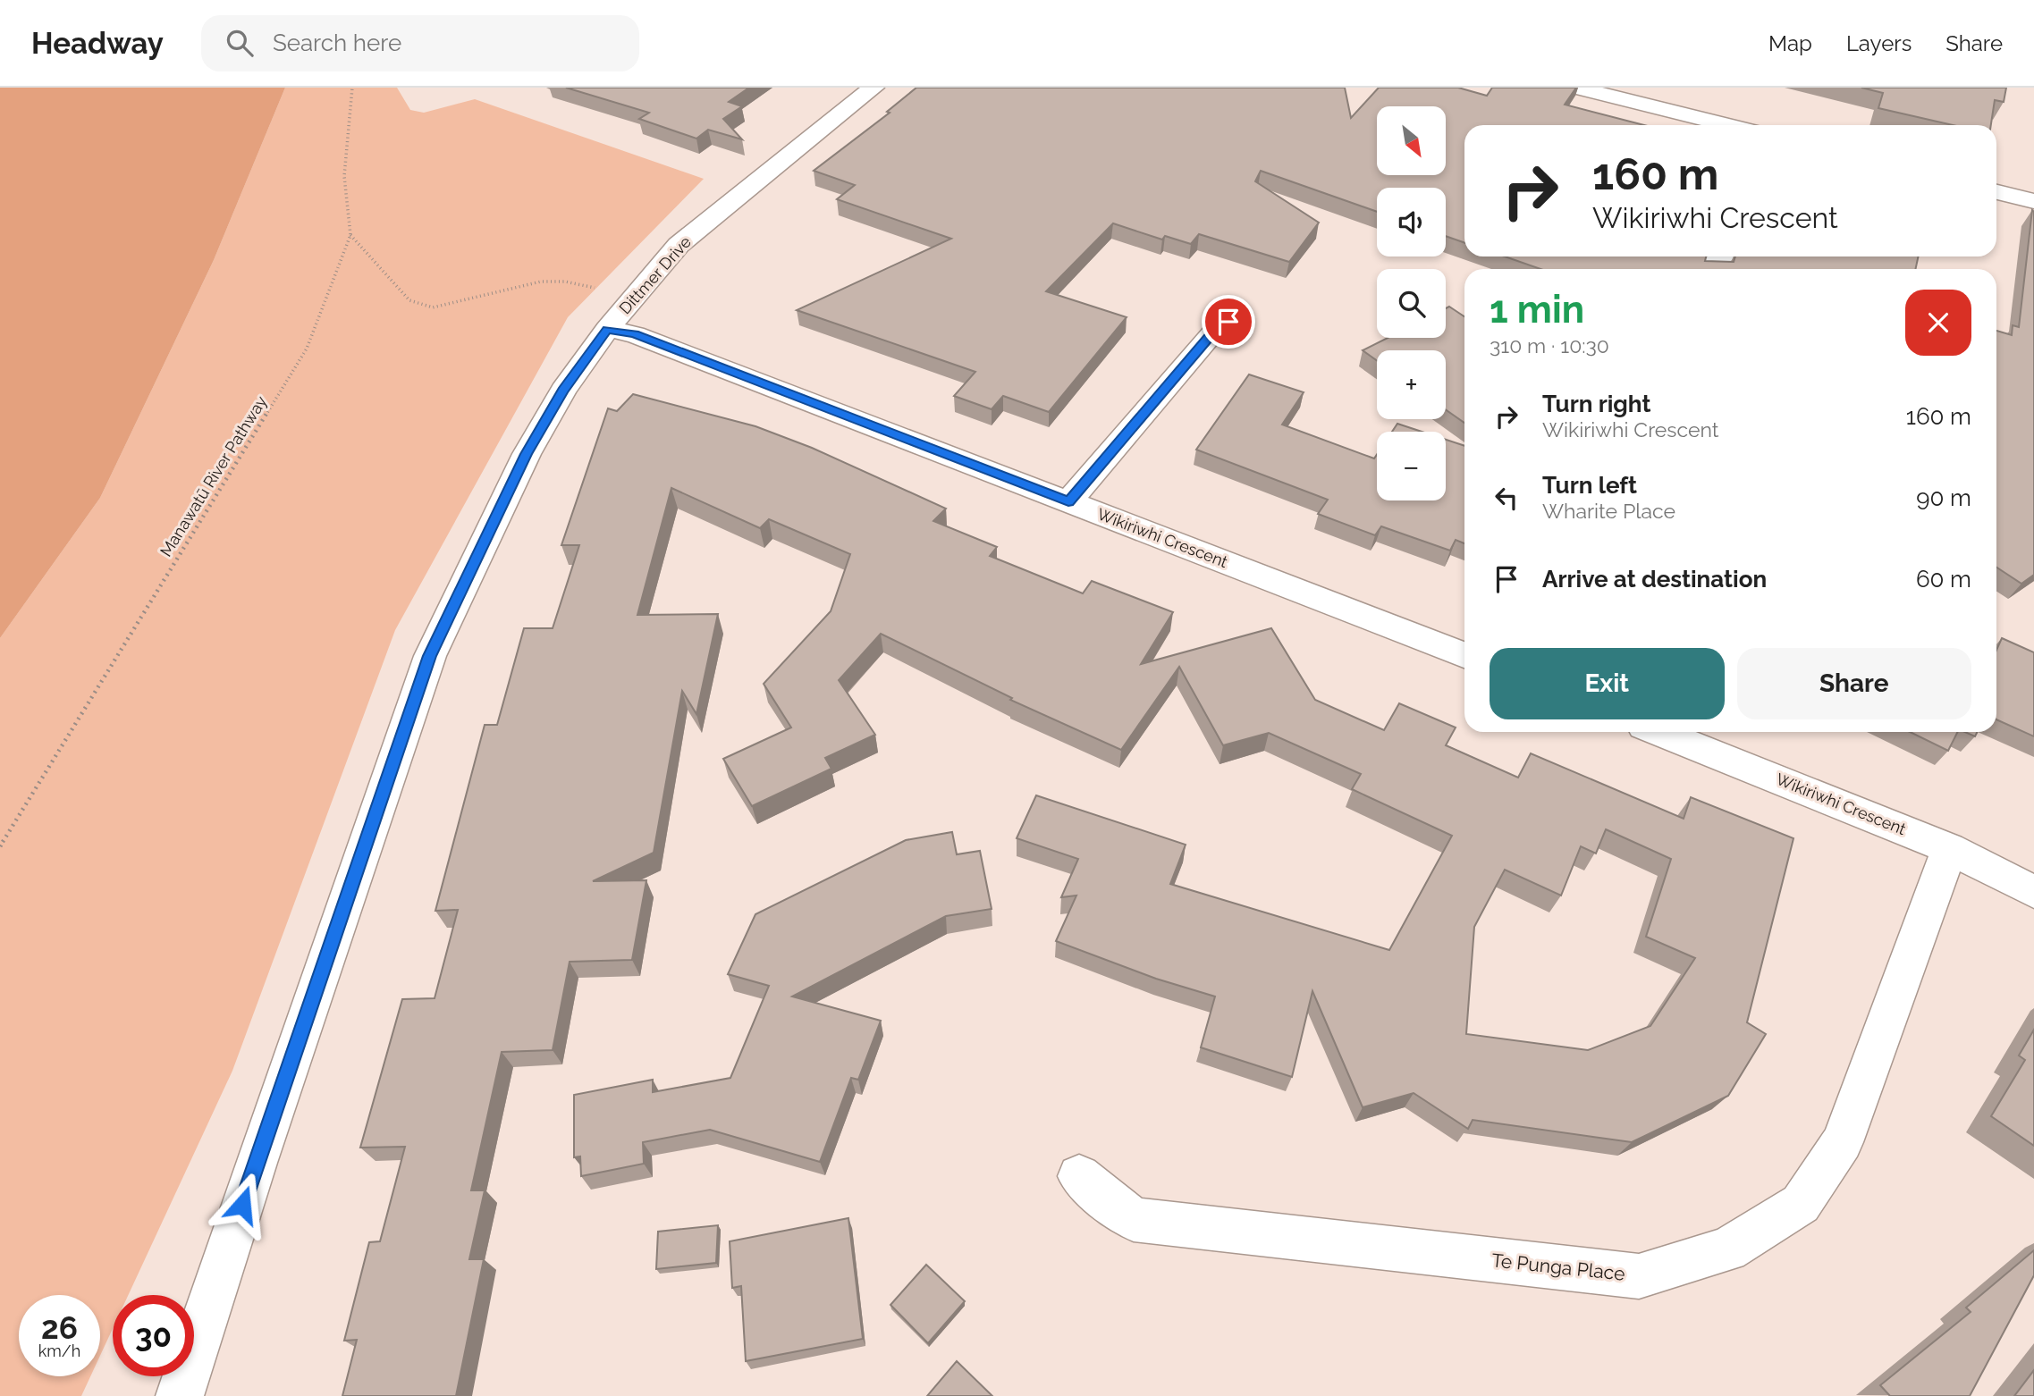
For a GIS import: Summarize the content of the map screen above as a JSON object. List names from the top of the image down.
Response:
{
  "streets": {
    "street": ["Dittmer Drive", "Wikiriwhi Crescent", "Te Punga Place"],
    "path": ["Manawatū River Pathway"]
  },
  "crossings": [
    ["Dittmer Drive", "Wikiriwhi Crescent"],
    ["Wikiriwhi Crescent", "Te Punga Place"]
  ],
  "north": "bottom right",
  "page": {
    "header": "Headway",
    "search": "Search here",
    "nav": ["Map", "Layers", "Share"],
    "map_buttons": ["+", "−"],
    "turn": ["160 m", "Wikiriwhi Crescent"],
    "heading": ["1 min", "310 m · 10:30"],
    "list": [
      {
        "name": "Turn right",
        "note": "Wikiriwhi Crescent",
        "value": "160 m"
      },
      {
        "name": "Turn left",
        "note": "Wharite Place",
        "value": "90 m"
      },
      {
        "name": "Arrive at destination",
        "value": "60 m"
      }
    ],
    "buttons": ["Exit", "Share"],
    "speed": "26 km/h",
    "limit": "30"
  }
}
